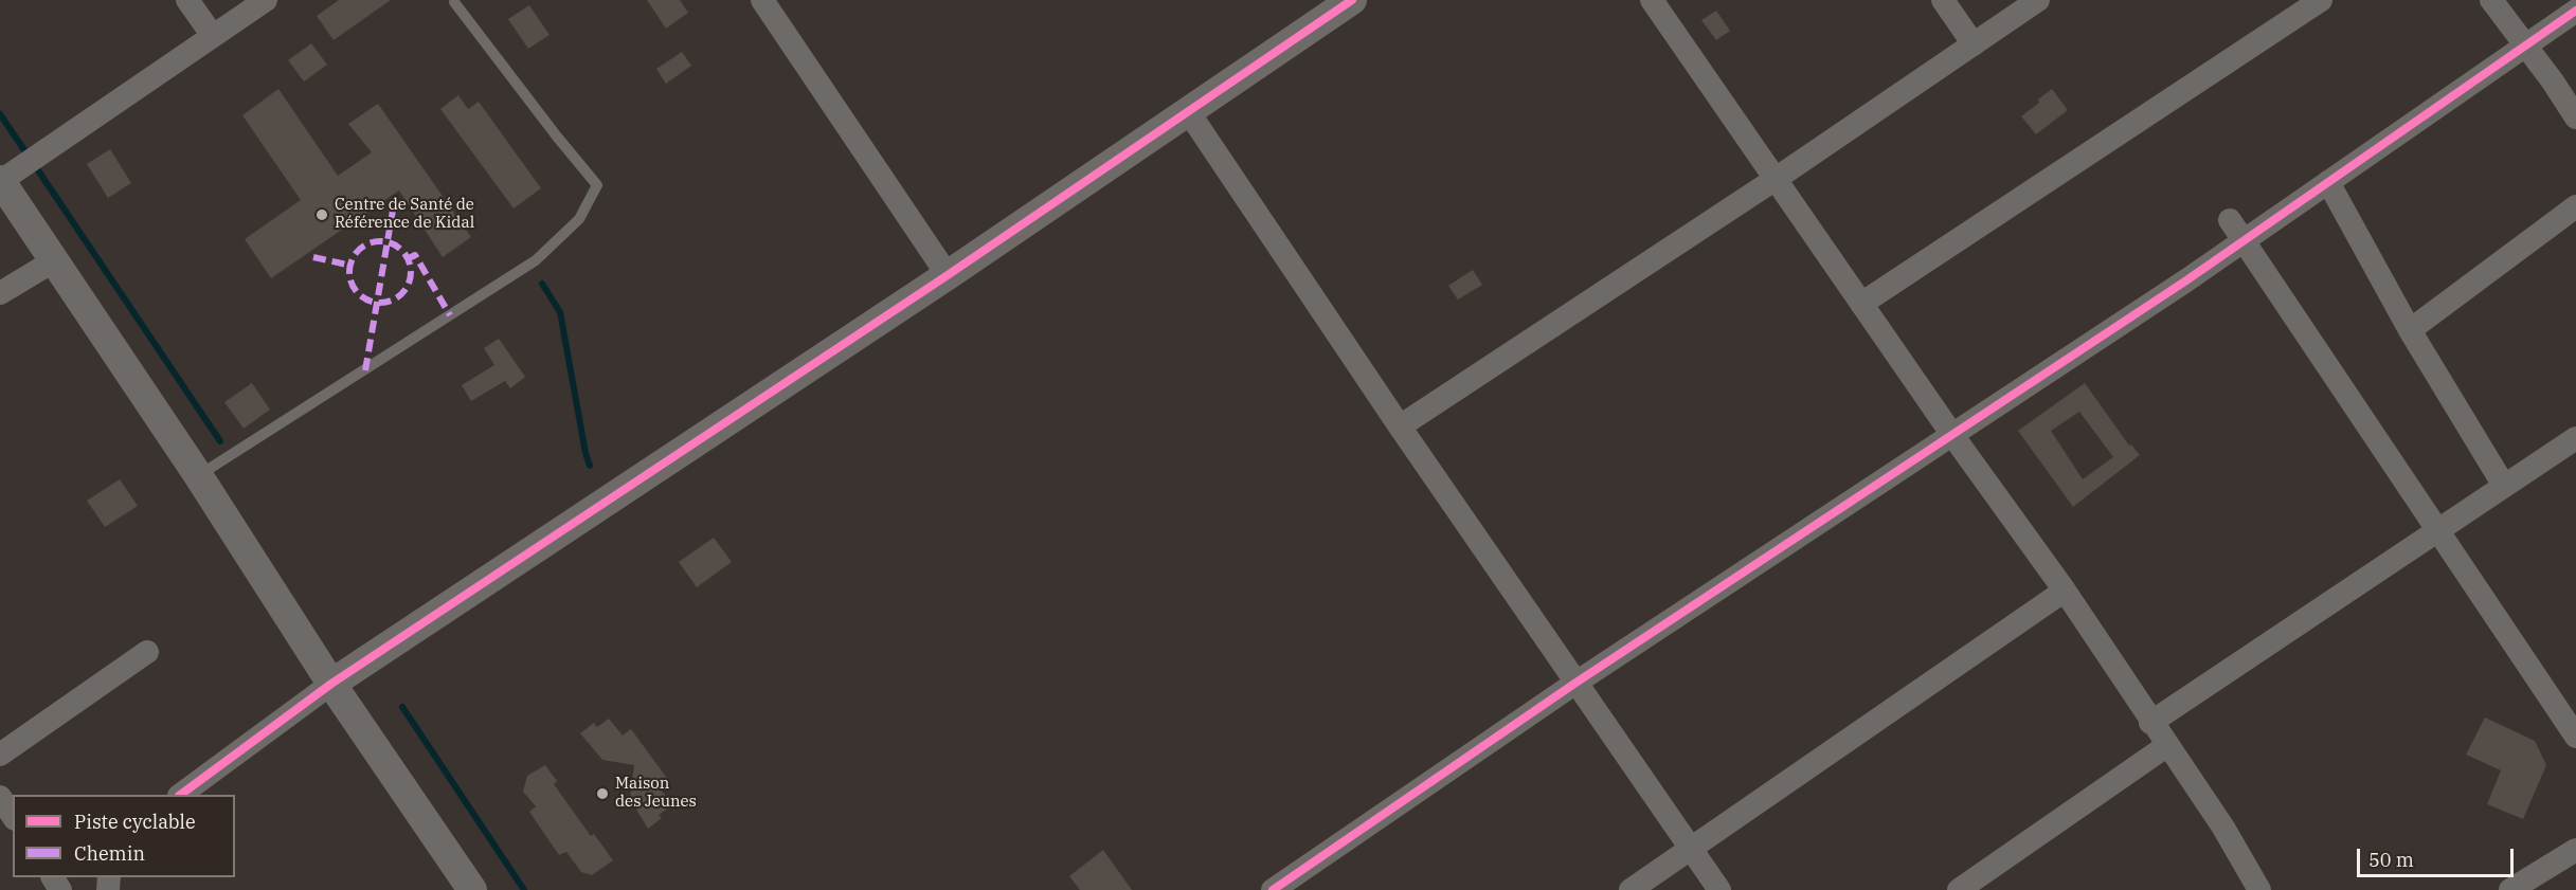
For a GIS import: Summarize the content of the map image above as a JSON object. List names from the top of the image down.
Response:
{
  "places": ["Centre de Santé de Référence de Kidal", "Maison des Jeunes"],
  "legend": ["Piste cyclable", "Chemin"],
  "scale_bar": "50 m"
}
